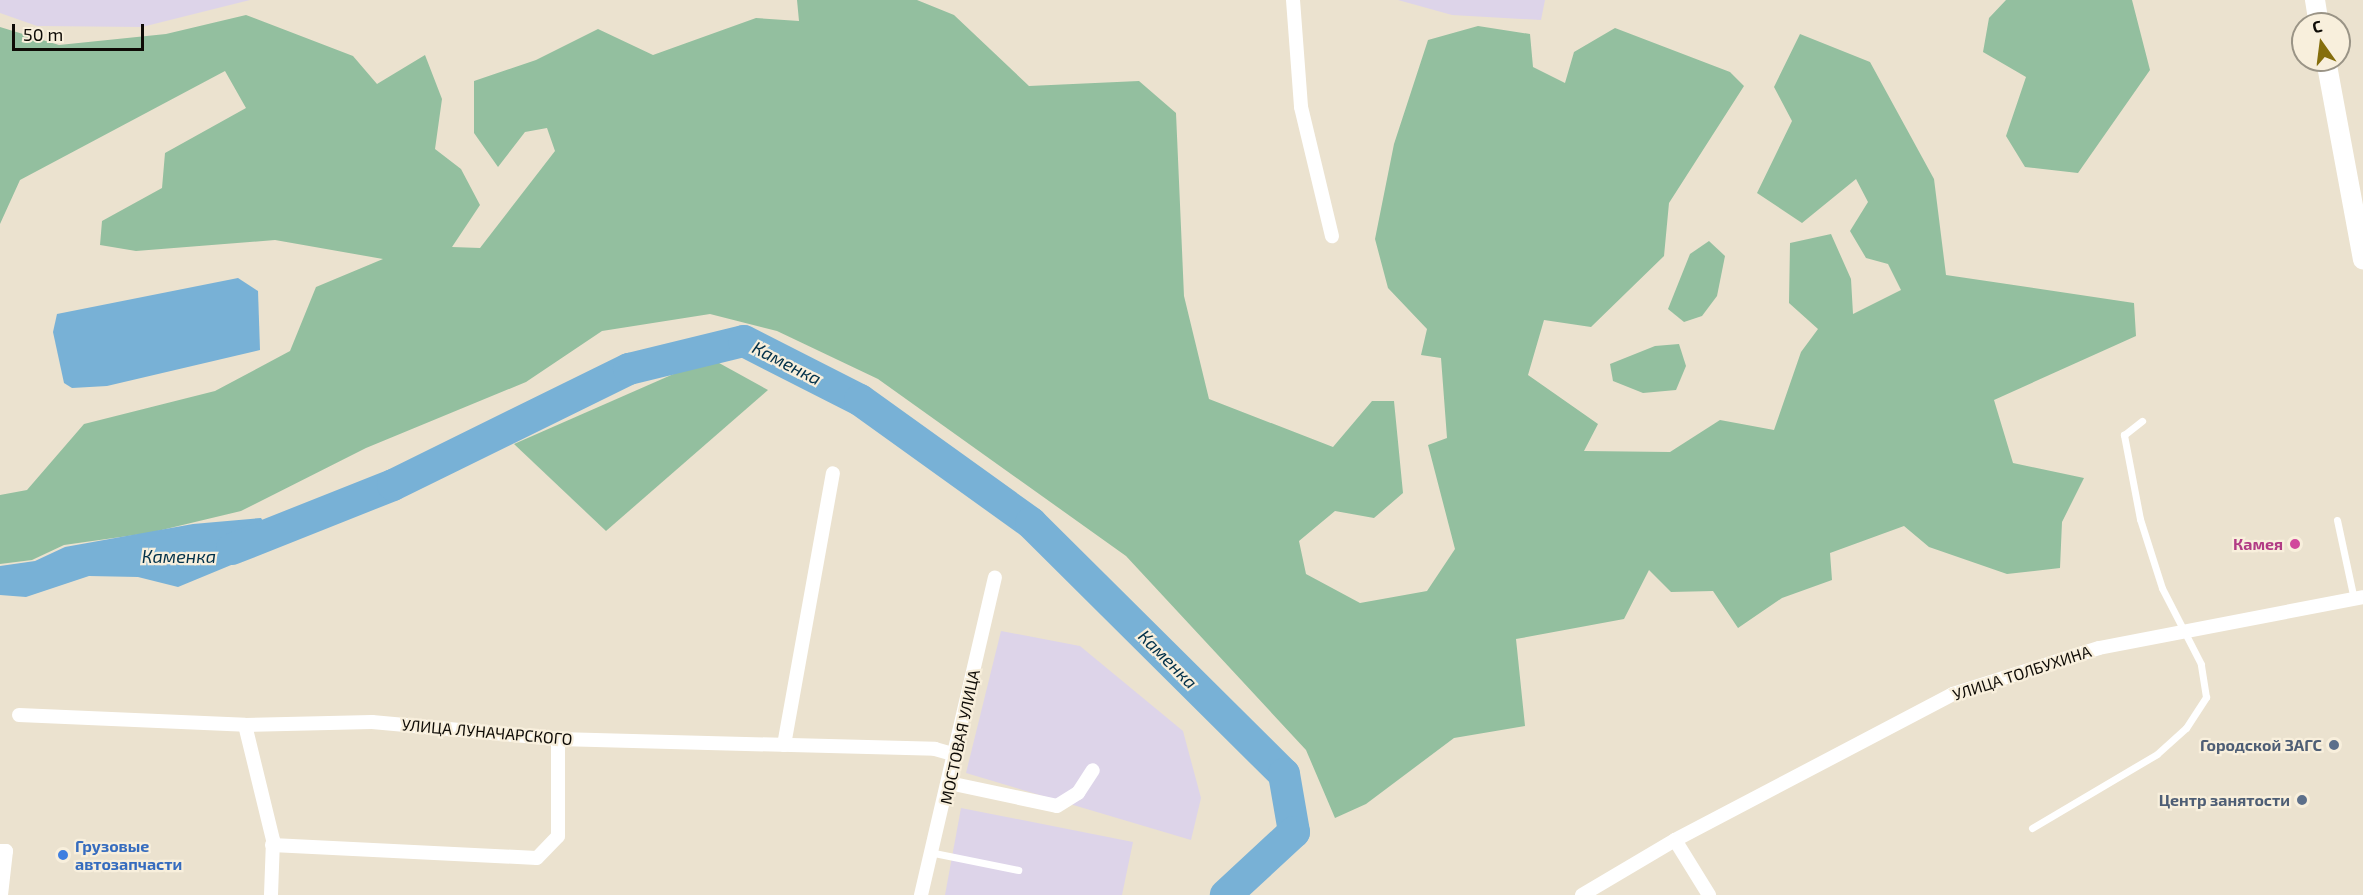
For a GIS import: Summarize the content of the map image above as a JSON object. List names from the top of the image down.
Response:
{
  "streets": {
    "street": ["УЛИЦА ТОЛБУХИНА", "УЛИЦА ЛУНАЧАРСКОГО", "МОСТОВАЯ УЛИЦА"]
  },
  "crossings": [
    ["УЛИЦА ЛУНАЧАРСКОГО", "МОСТОВАЯ УЛИЦА"]
  ],
  "water": ["Каменка"],
  "places": [
    "Камея",
    "Городской ЗАГС",
    "Центр занятости",
    "Грузовые автозапчасти"
  ],
  "scale_bar": "50 m",
  "north": "top"
}
